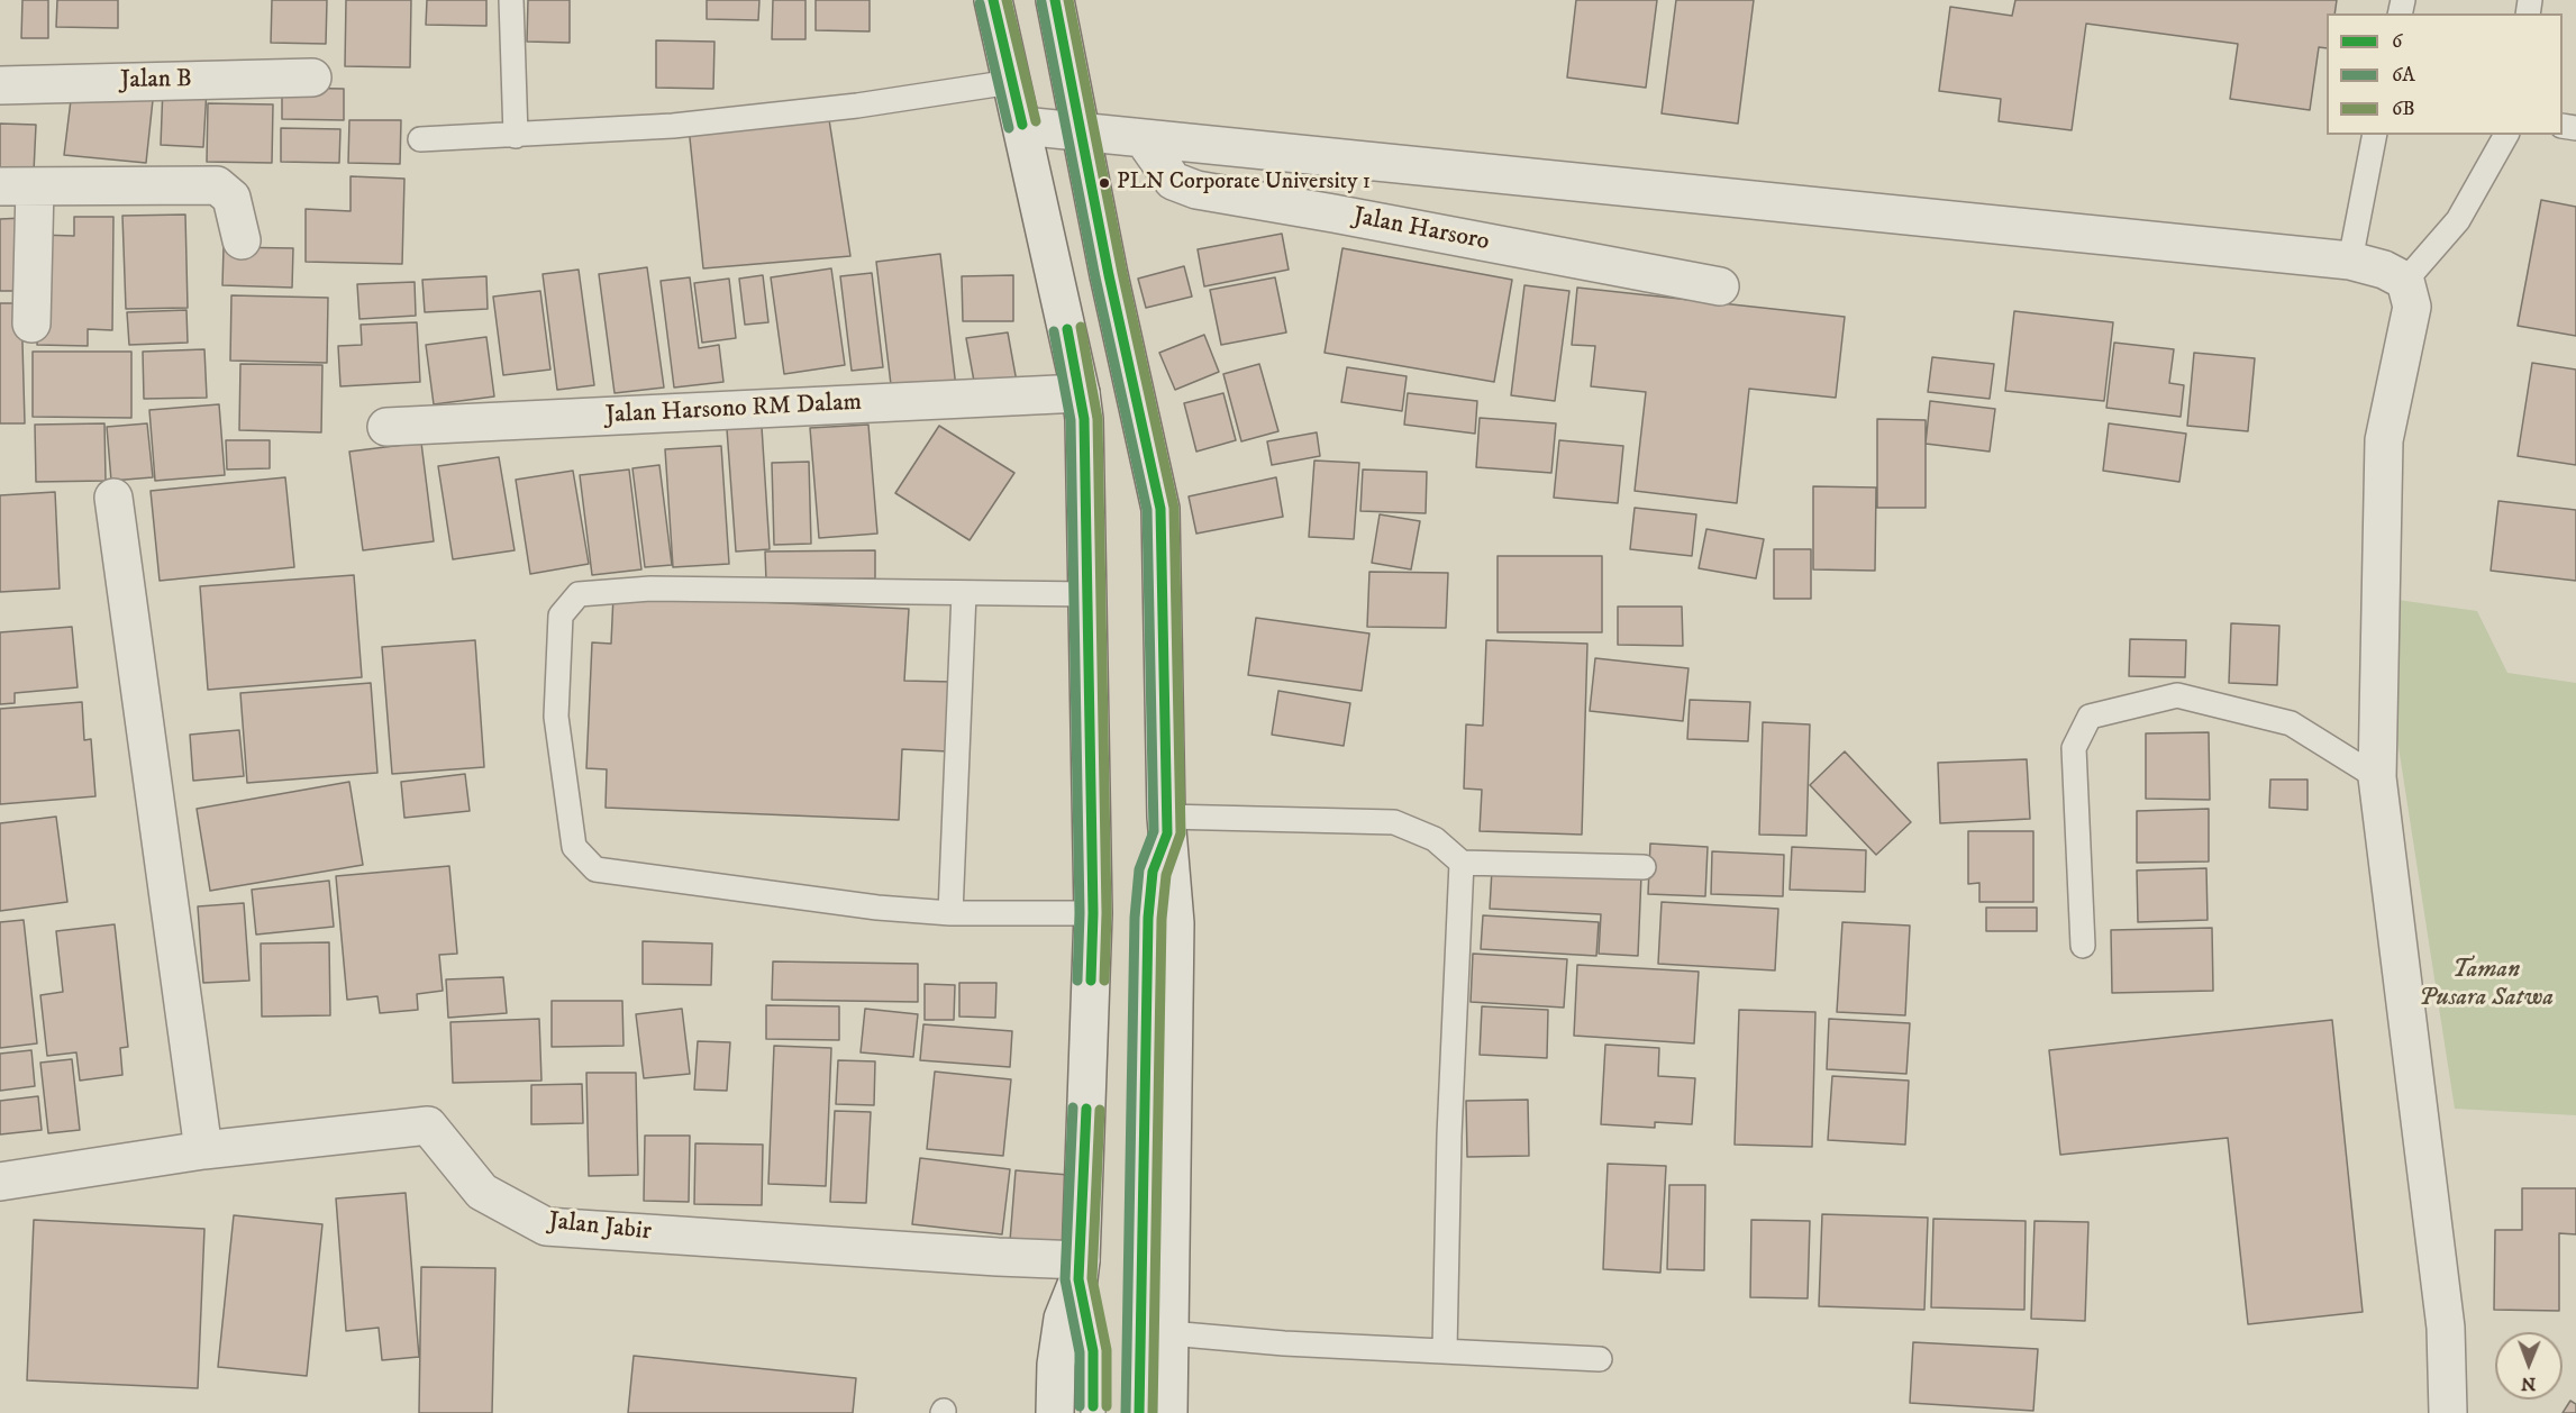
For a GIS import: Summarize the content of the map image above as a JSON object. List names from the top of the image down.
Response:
{
  "streets": {
    "street": [
      "Jalan B",
      "Jalan Harsoro",
      "Jalan Harsono RM Dalam",
      "Jalan Jabir"
    ]
  },
  "parks": ["Taman Pusara Satwa"],
  "places": ["PLN Corporate University 1"],
  "lines": ["transit line 6", "transit line 6B", "transit line 6A"],
  "legend": ["6", "6A", "6B"],
  "north": "bottom"
}
